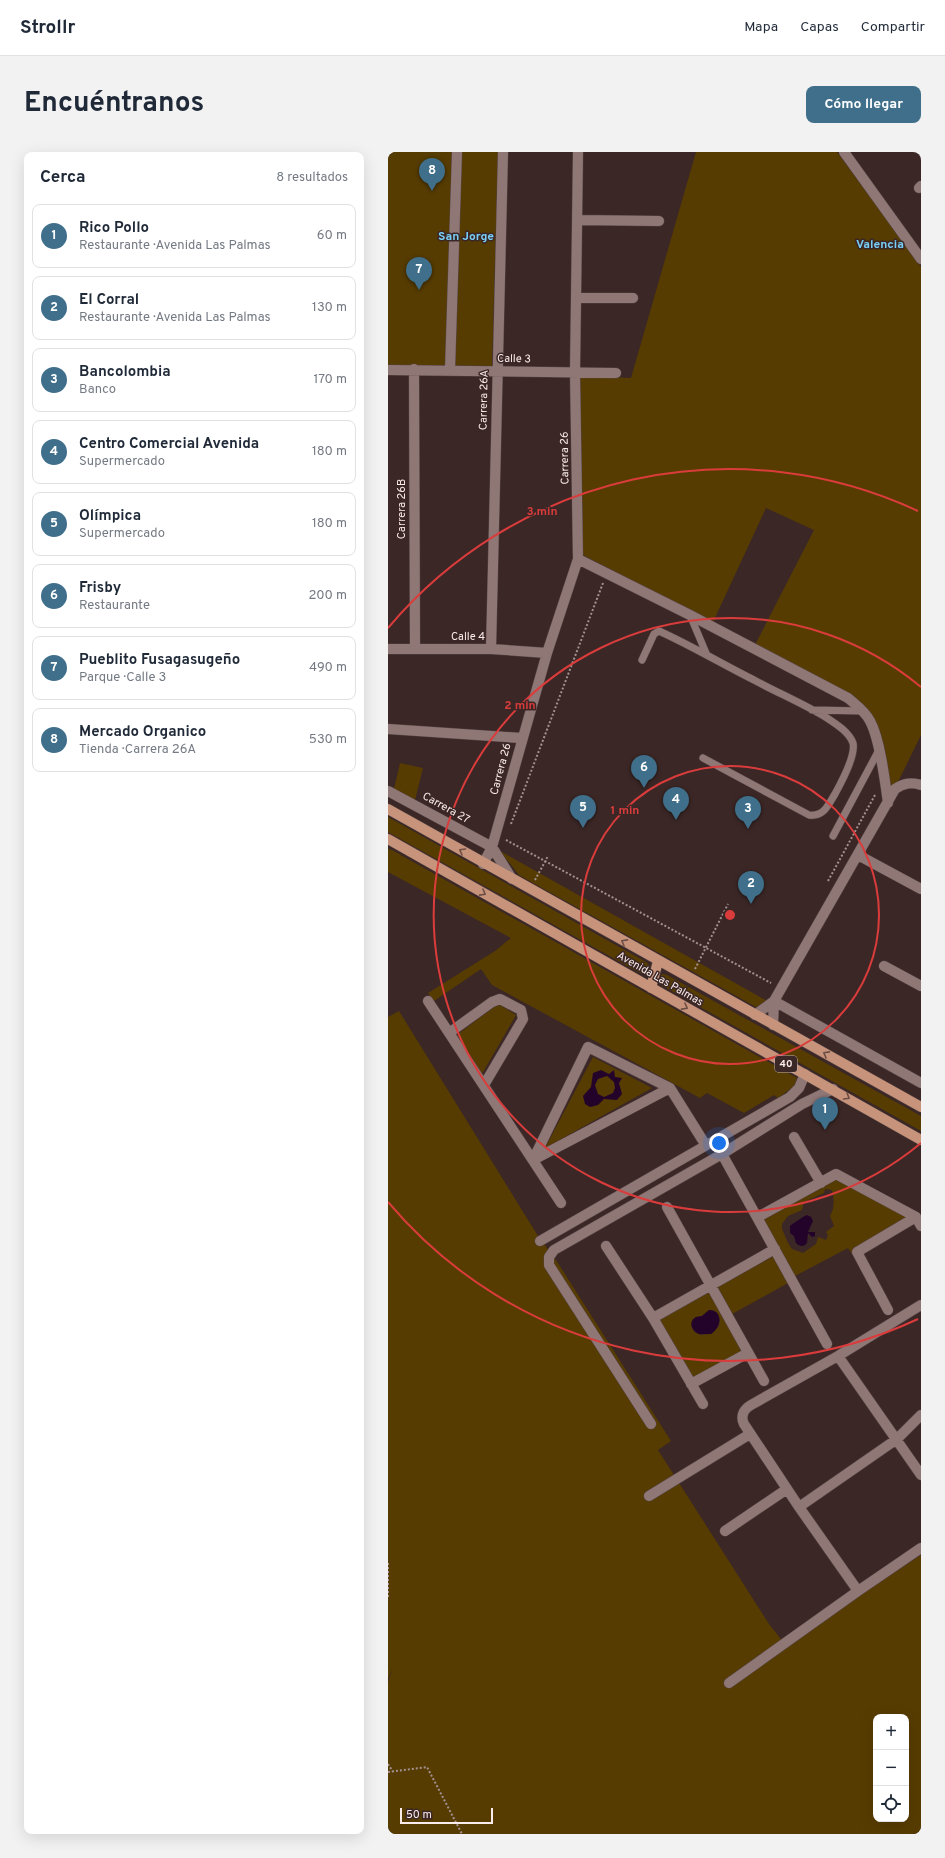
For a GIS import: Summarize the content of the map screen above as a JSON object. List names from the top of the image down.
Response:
{
  "streets": {
    "main road": ["Avenida Las Palmas", "40"],
    "street": [
      "Calle 3",
      "Carrera 26A",
      "Carrera 26",
      "Carrera 26B",
      "Calle 4",
      "Carrera 27"
    ]
  },
  "crossings": [
    ["Calle 3", "Carrera 26A"],
    ["Calle 3", "Carrera 26"],
    ["Calle 3", "Carrera 26B"],
    ["Carrera 26A", "Calle 4"],
    ["Carrera 26", "Calle 4"],
    ["Carrera 26", "Carrera 27"],
    ["Carrera 26", "Avenida Las Palmas"],
    ["Carrera 26B", "Calle 4"]
  ],
  "districts": ["San Jorge", "Valencia"],
  "scale_bar": "50 m",
  "page": {
    "header": "Strollr",
    "nav": ["Mapa", "Capas", "Compartir"],
    "title": "Encuéntranos",
    "buttons": "Cómo llegar",
    "heading": ["Cerca", "8 resultados"],
    "pins": [
      "8",
      "7",
      "6",
      "4",
      "5",
      "3",
      "2",
      "1"
    ],
    "list": [
      {
        "mark": "1",
        "name": "Rico Pollo",
        "note": "Restaurante · Avenida Las Palmas",
        "value": "60 m"
      },
      {
        "mark": "2",
        "name": "El Corral",
        "note": "Restaurante · Avenida Las Palmas",
        "value": "130 m"
      },
      {
        "mark": "3",
        "name": "Bancolombia",
        "note": "Banco",
        "value": "170 m"
      },
      {
        "mark": "4",
        "name": "Centro Comercial Avenida",
        "note": "Supermercado",
        "value": "180 m"
      },
      {
        "mark": "5",
        "name": "Olímpica",
        "note": "Supermercado",
        "value": "180 m"
      },
      {
        "mark": "6",
        "name": "Frisby",
        "note": "Restaurante",
        "value": "200 m"
      },
      {
        "mark": "7",
        "name": "Pueblito Fusagasugeño",
        "note": "Parque · Calle 3",
        "value": "490 m"
      },
      {
        "mark": "8",
        "name": "Mercado Organico",
        "note": "Tienda · Carrera 26A",
        "value": "530 m"
      }
    ],
    "map_buttons": ["+", "−"],
    "scale": "50 m"
  },
  "rings": ["3 min", "2 min", "1 min"]
}
